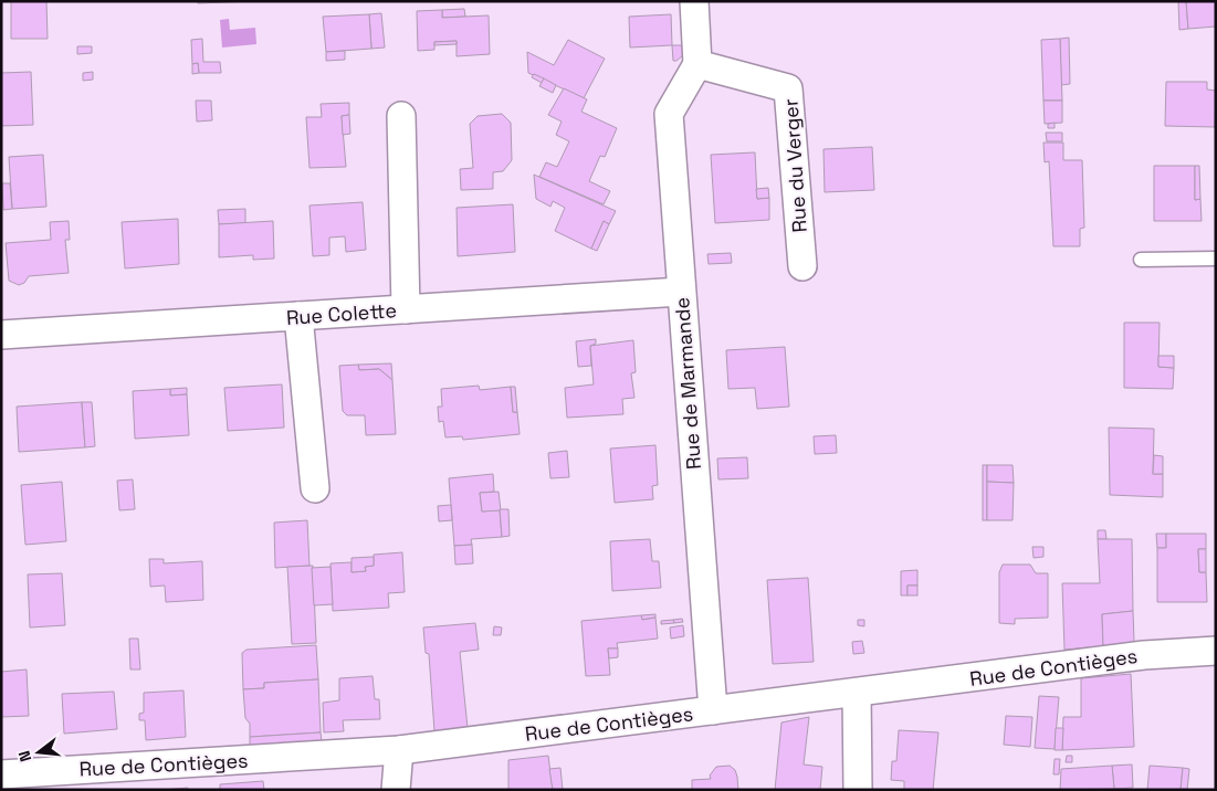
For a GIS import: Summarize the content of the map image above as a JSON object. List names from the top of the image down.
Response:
{
  "streets": {
    "street": [
      "Rue du Verger",
      "Rue Colette",
      "Rue de Marmande",
      "Rue de Contièges"
    ]
  },
  "crossings": [
    ["Rue du Verger", "Rue de Marmande"],
    ["Rue Colette", "Rue de Marmande"],
    ["Rue de Marmande", "Rue de Contièges"]
  ],
  "north": "left"
}
